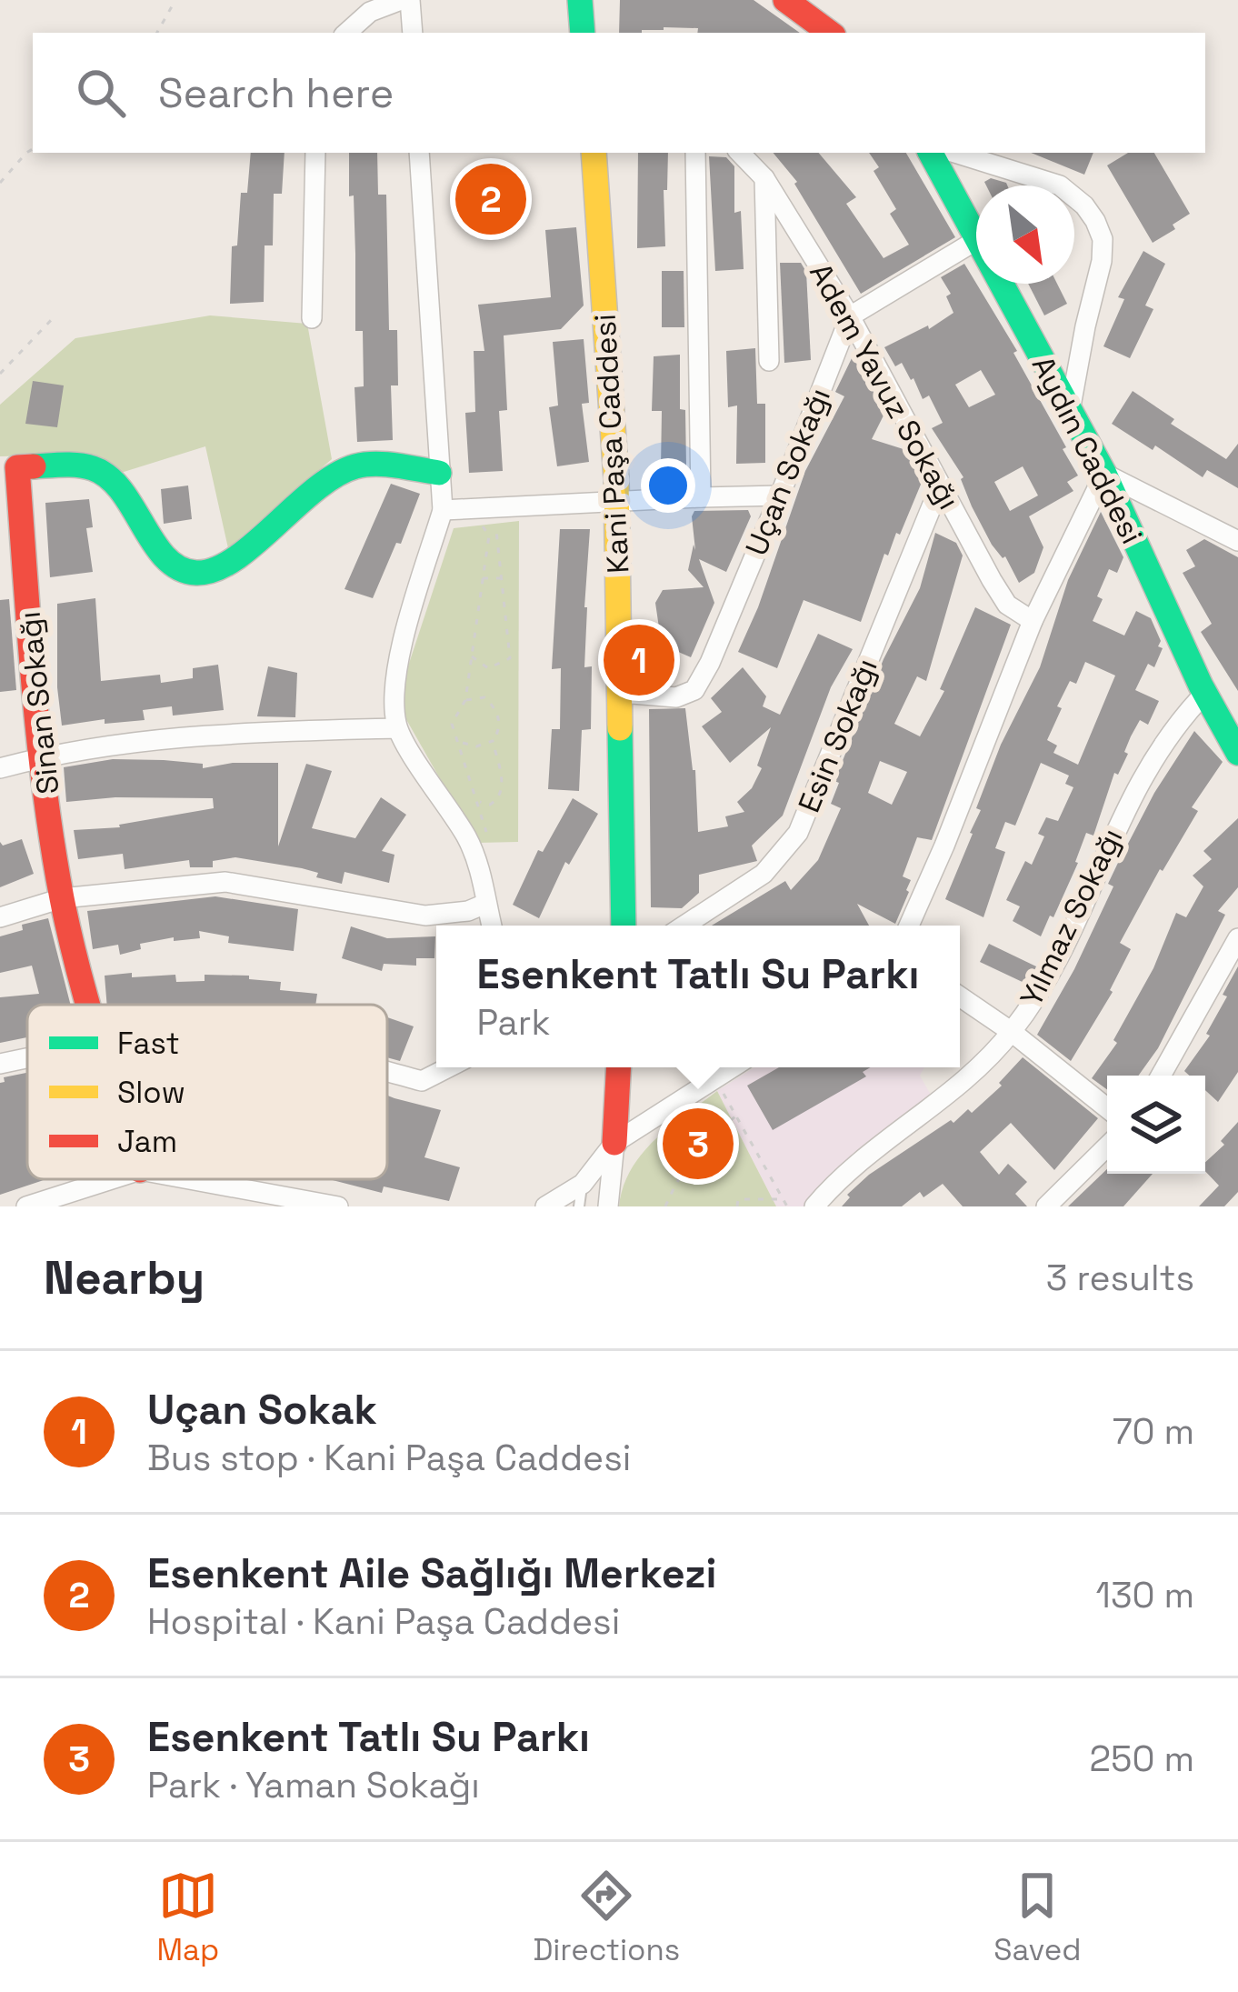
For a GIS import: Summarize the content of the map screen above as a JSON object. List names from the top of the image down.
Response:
{
  "streets": {
    "street": [
      "Adem Yavuz Sokağı",
      "Kani Paşa Caddesi",
      "Aydın Caddesi",
      "Uçan Sokağı",
      "Sinan Sokağı",
      "Esin Sokağı",
      "Yılmaz Sokağı"
    ]
  },
  "crossings": [
    ["Adem Yavuz Sokağı", "Uçan Sokağı"],
    ["Adem Yavuz Sokağı", "Esin Sokağı"],
    ["Kani Paşa Caddesi", "Uçan Sokağı"],
    ["Aydın Caddesi", "Yılmaz Sokağı"]
  ],
  "legend": ["Fast", "Slow", "Jam"],
  "north": "bottom right",
  "page": {
    "search": "Search here",
    "pins": ["2", "1", "3"],
    "popup": ["Esenkent Tatlı Su Parkı", "Park"],
    "heading": ["Nearby", "3 results"],
    "list": [
      {
        "mark": "1",
        "name": "Uçan Sokak",
        "note": "Bus stop · Kani Paşa Caddesi",
        "value": "70 m"
      },
      {
        "mark": "2",
        "name": "Esenkent Aile Sağlığı Merkezi",
        "note": "Hospital · Kani Paşa Caddesi",
        "value": "130 m"
      },
      {
        "mark": "3",
        "name": "Esenkent Tatlı Su Parkı",
        "note": "Park · Yaman Sokağı",
        "value": "250 m"
      }
    ],
    "nav": ["Map", "Directions", "Saved"]
  }
}
